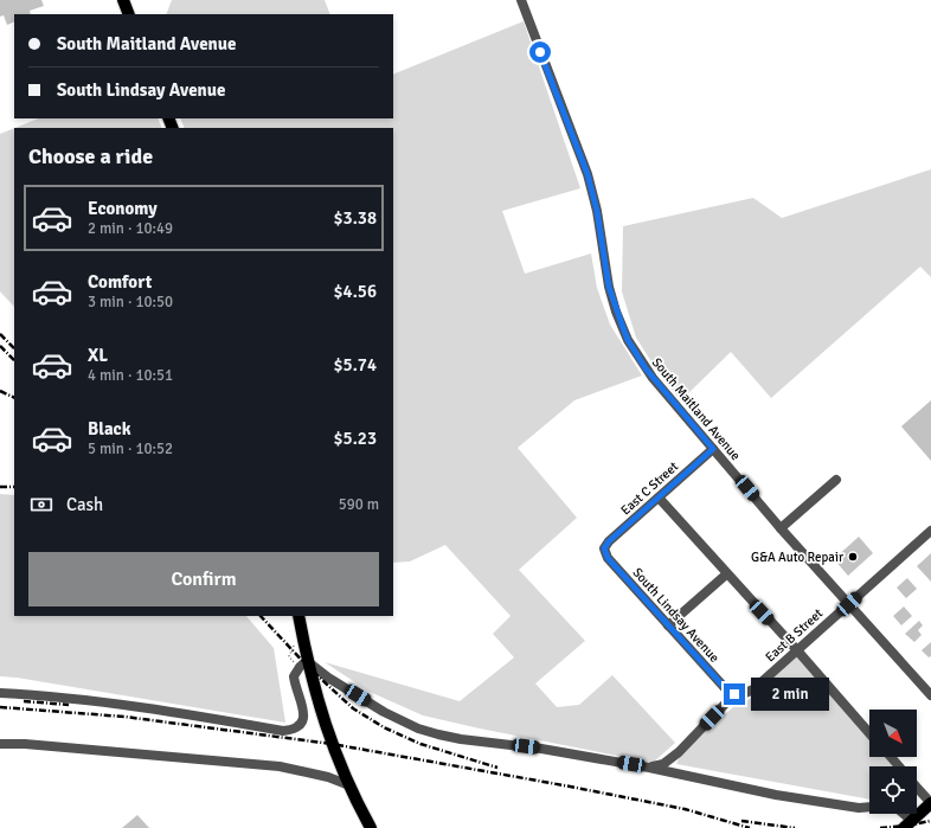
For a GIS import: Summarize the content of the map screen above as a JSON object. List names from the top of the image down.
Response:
{
  "streets": {
    "street": [
      "South Maitland Avenue",
      "East C Street",
      "South Lindsay Avenue",
      "East B Street"
    ]
  },
  "crossings": [
    ["South Maitland Avenue", "East C Street"],
    ["South Maitland Avenue", "East B Street"],
    ["East C Street", "South Lindsay Avenue"],
    ["South Lindsay Avenue", "East B Street"]
  ],
  "places": ["G&A Auto Repair"],
  "north": "bottom right",
  "page": {
    "banner": ["South Maitland Avenue", "South Lindsay Avenue"],
    "heading": "Choose a ride",
    "list": [
      {
        "name": "Economy",
        "note": "2 min · 10:49",
        "value": "$3.38"
      },
      {
        "name": "Comfort",
        "note": "3 min · 10:50",
        "value": "$4.56"
      },
      {
        "name": "XL",
        "note": "4 min · 10:51",
        "value": "$5.74"
      },
      {
        "name": "Black",
        "note": "5 min · 10:52",
        "value": "$5.23"
      }
    ],
    "pay": ["Cash", "590 m"],
    "buttons": "Confirm",
    "bubble": "2 min"
  }
}
